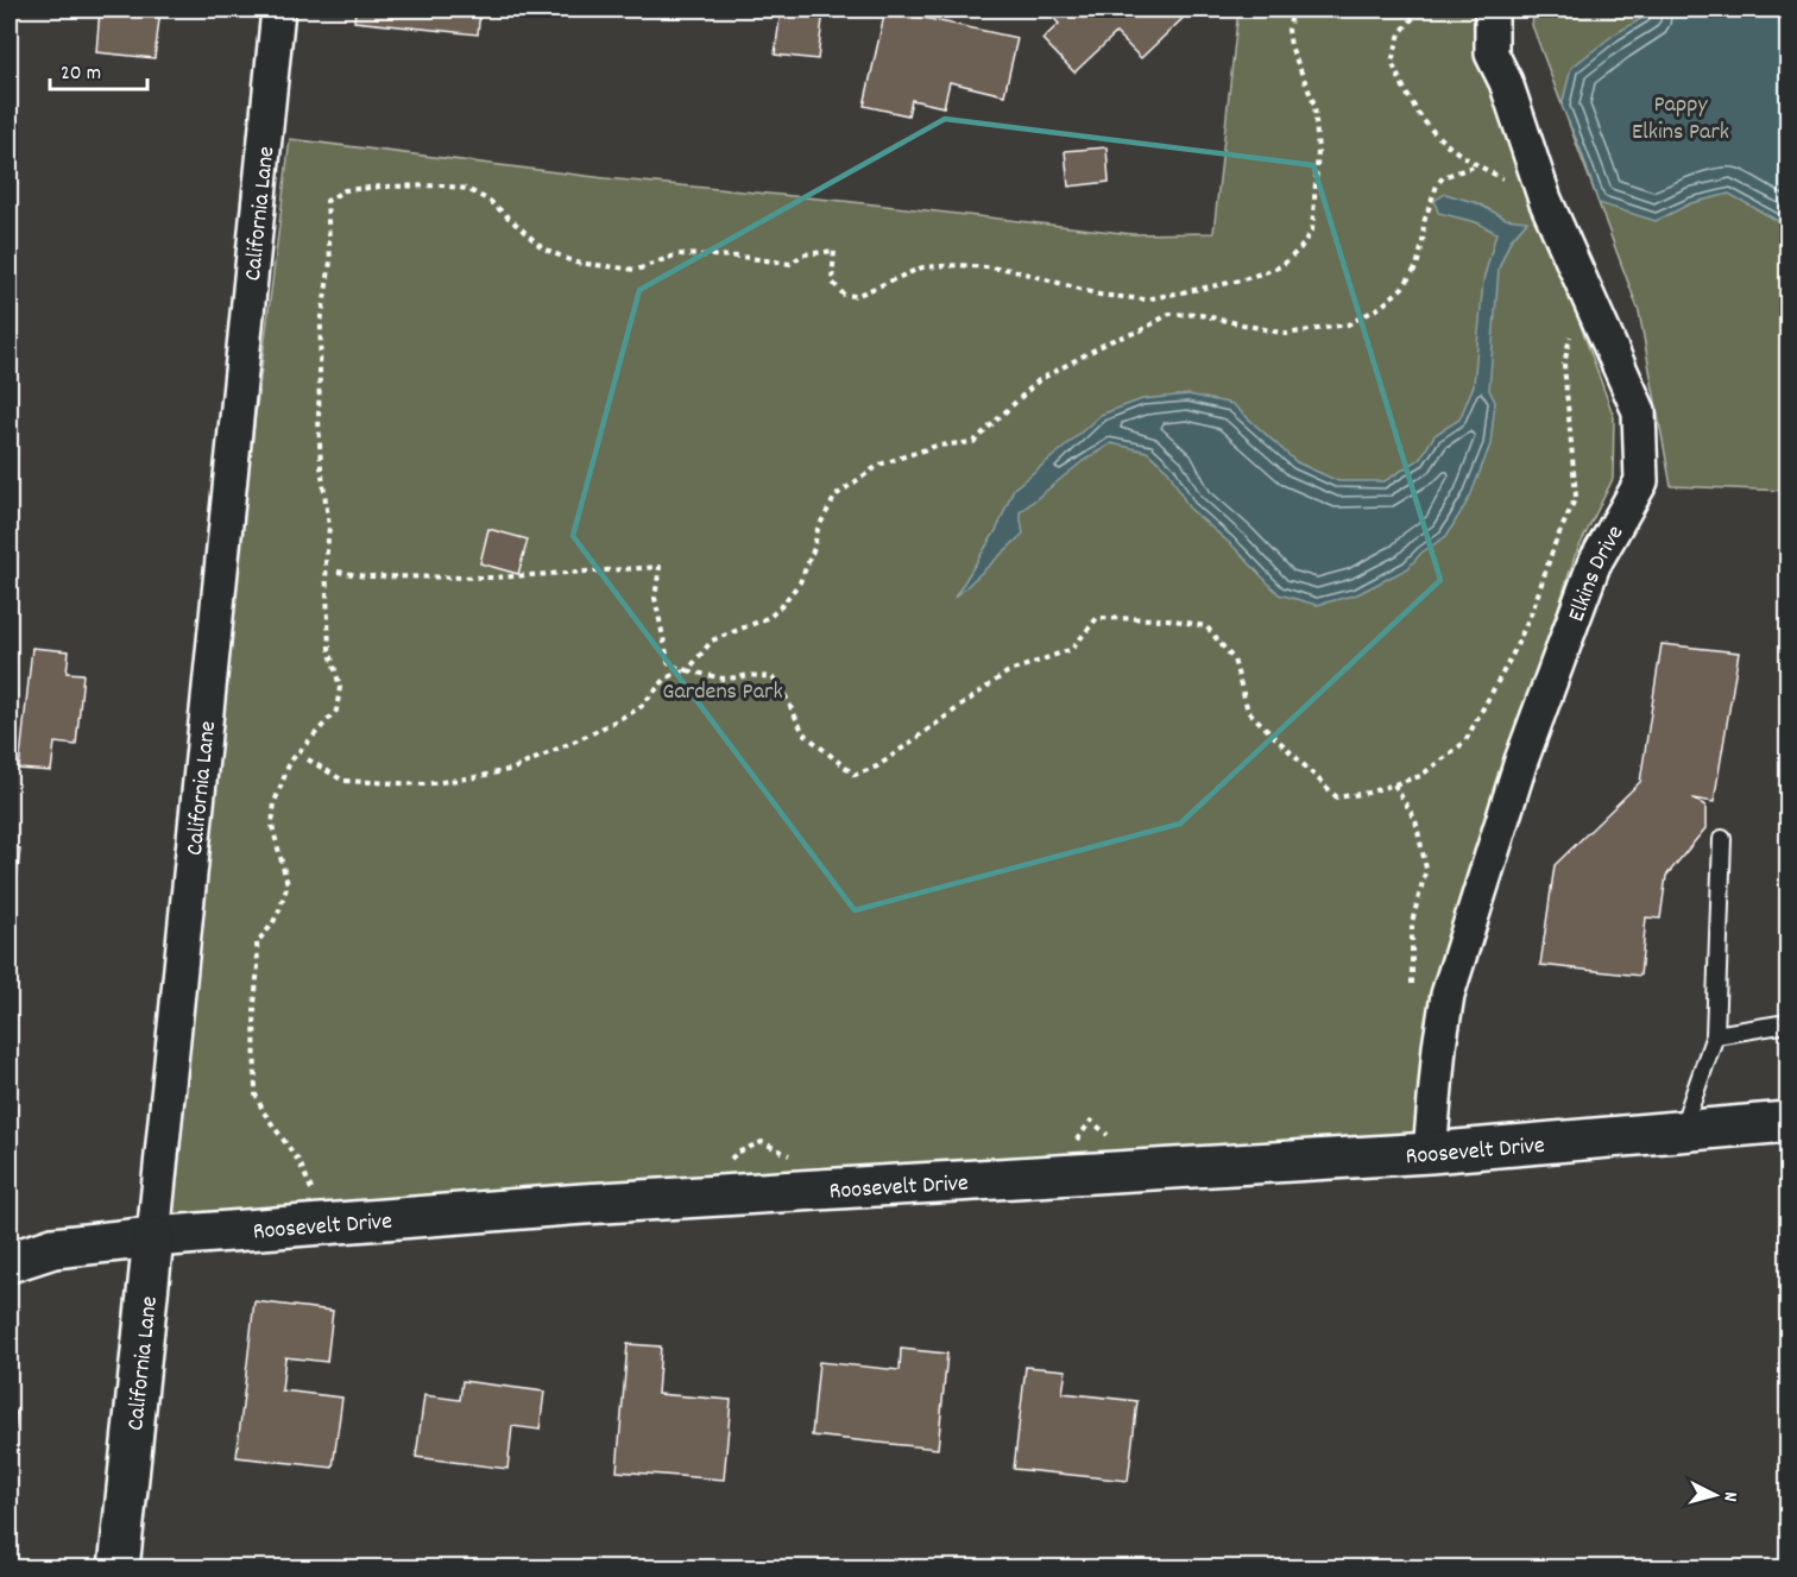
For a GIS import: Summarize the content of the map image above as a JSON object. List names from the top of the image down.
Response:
{
  "streets": {
    "street": ["California Lane", "Elkins Drive", "Roosevelt Drive"]
  },
  "crossings": [
    ["California Lane", "Roosevelt Drive"],
    ["Elkins Drive", "Roosevelt Drive"]
  ],
  "parks": ["Pappy Elkins Park", "Gardens Park"],
  "scale_bar": "20 m",
  "north": "right"
}
